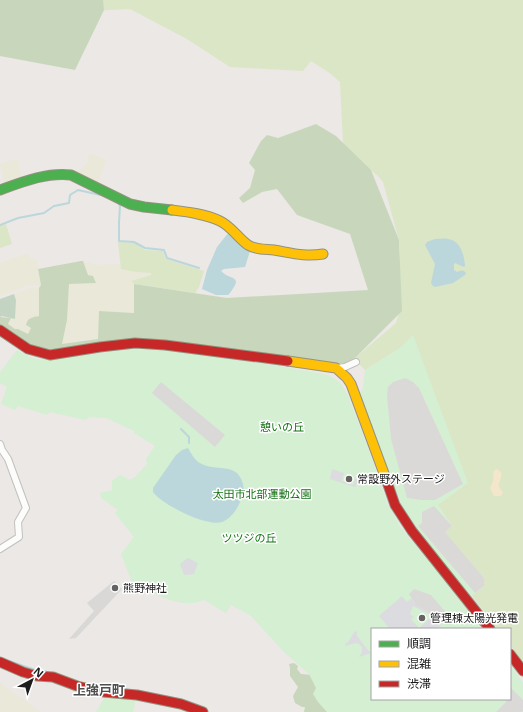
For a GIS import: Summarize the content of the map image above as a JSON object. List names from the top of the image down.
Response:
{
  "districts": ["上強戸町"],
  "parks": ["憩いの丘", "太田市北部運動公園", "ツツジの丘"],
  "places": ["常設野外ステージ", "熊野神社", "管理棟太陽光発電"],
  "legend": ["順調", "混雑", "渋滞"],
  "north": "top right"
}
